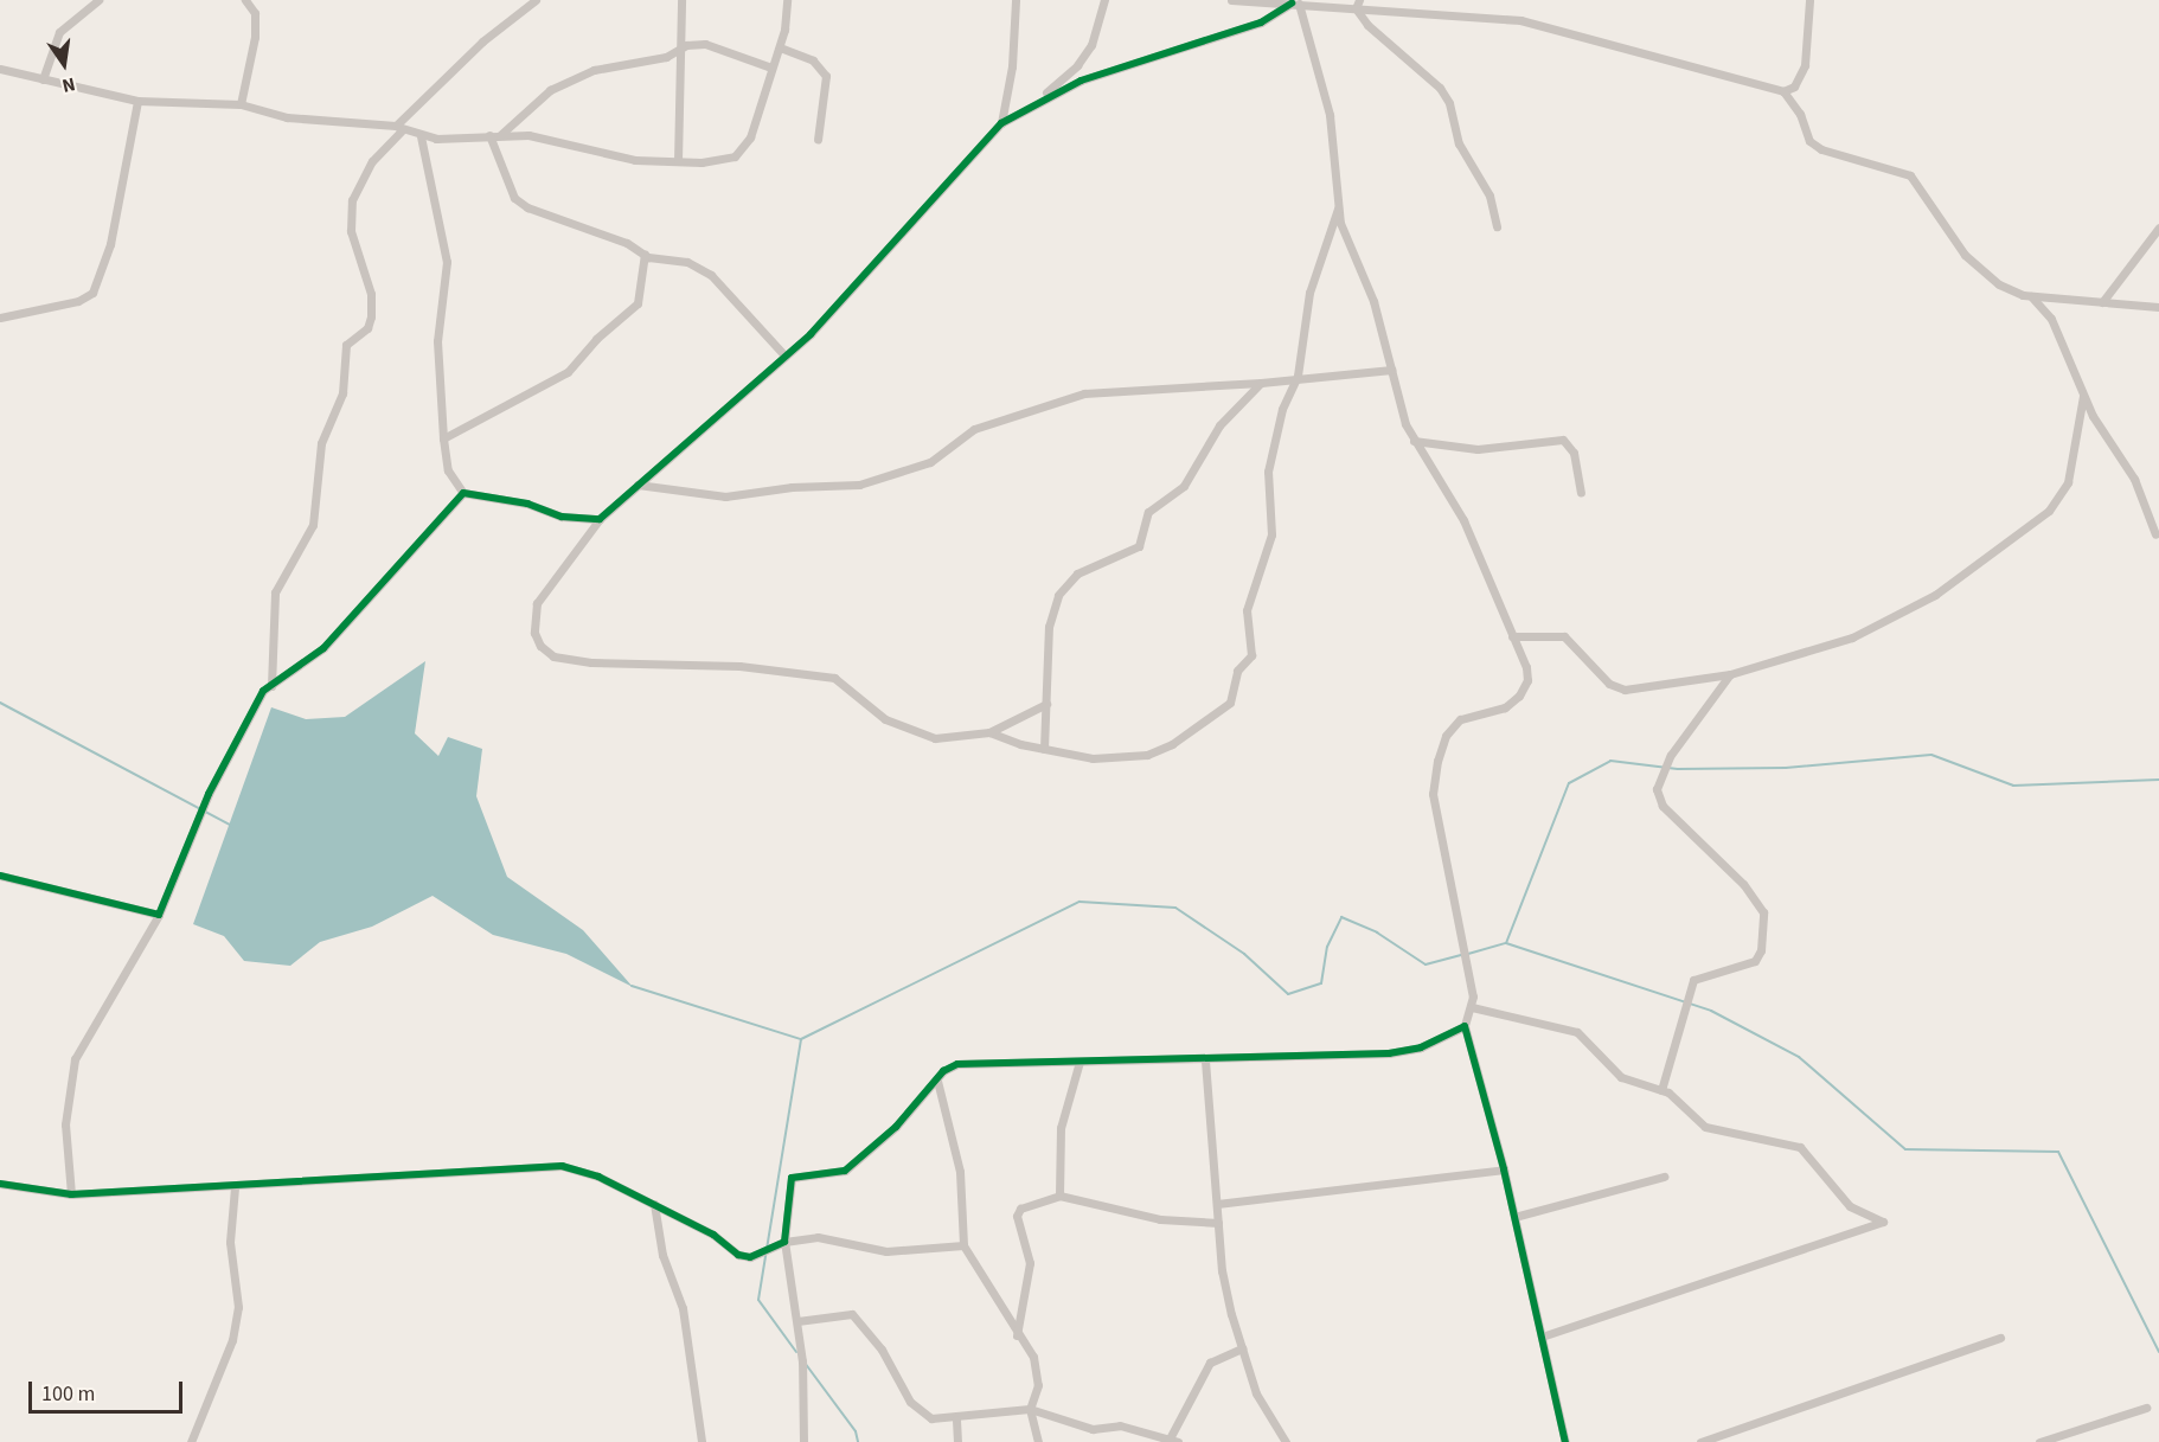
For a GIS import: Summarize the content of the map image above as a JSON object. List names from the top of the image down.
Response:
{
  "scale_bar": "100 m",
  "north": "bottom"
}
